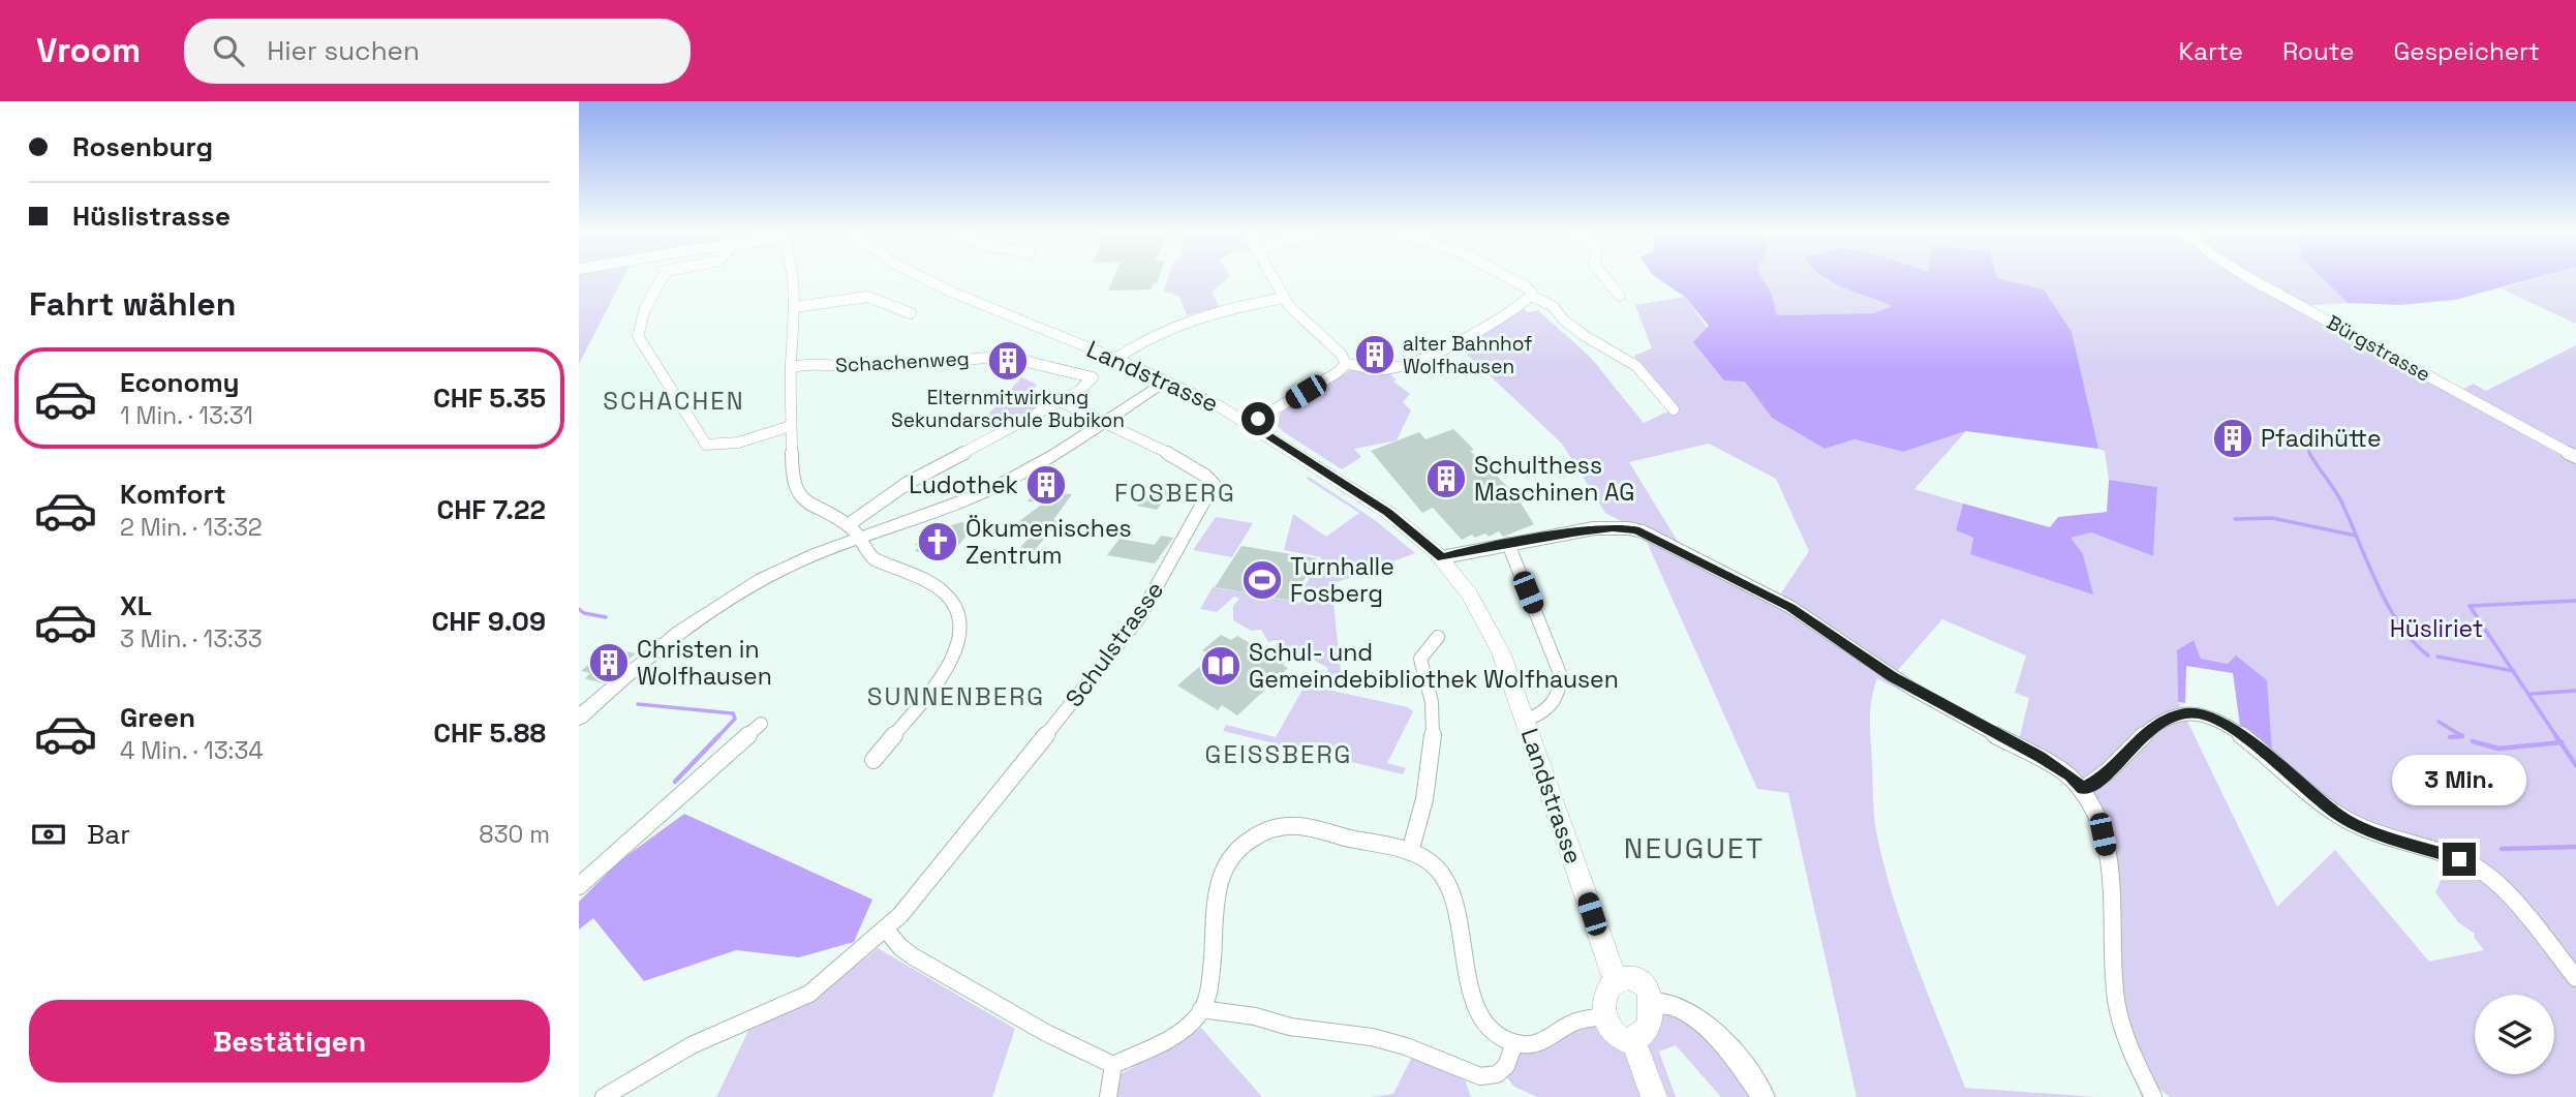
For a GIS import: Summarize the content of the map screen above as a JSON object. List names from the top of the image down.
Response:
{
  "streets": {
    "main road": ["Landstrasse"],
    "street": ["Bürgstrasse", "Schachenweg", "Schulstrasse"]
  },
  "crossings": [
    ["Schachenweg", "Schulstrasse"]
  ],
  "districts": [
    "SCHACHEN",
    "FOSBERG",
    "SUNNENBERG",
    "GEISSBERG",
    "NEUGUET"
  ],
  "parks": ["Hüsliriet"],
  "places": {
    "building": [
      "alter Bahnhof Wolfhausen",
      "Elternmitwirkung Sekundarschule Bubikon",
      "Pfadihütte",
      "Schulthess Maschinen AG",
      "Ludothek",
      "Christen in Wolfhausen"
    ],
    "church": ["Ökumenisches Zentrum"],
    "sports": ["Turnhalle Fosberg"],
    "library": ["Schul- und Gemeindebibliothek Wolfhausen"]
  },
  "page": {
    "header": "Vroom",
    "search": "Hier suchen",
    "nav": ["Karte", "Route", "Gespeichert"],
    "banner": ["Rosenburg", "Hüslistrasse"],
    "heading": "Fahrt wählen",
    "list": [
      {
        "name": "Economy",
        "note": "1 Min. · 13:31",
        "value": "CHF 5.35"
      },
      {
        "name": "Komfort",
        "note": "2 Min. · 13:32",
        "value": "CHF 7.22"
      },
      {
        "name": "XL",
        "note": "3 Min. · 13:33",
        "value": "CHF 9.09"
      },
      {
        "name": "Green",
        "note": "4 Min. · 13:34",
        "value": "CHF 5.88"
      }
    ],
    "bubble": "3 Min.",
    "pay": ["Bar", "830 m"],
    "buttons": "Bestätigen"
  }
}
